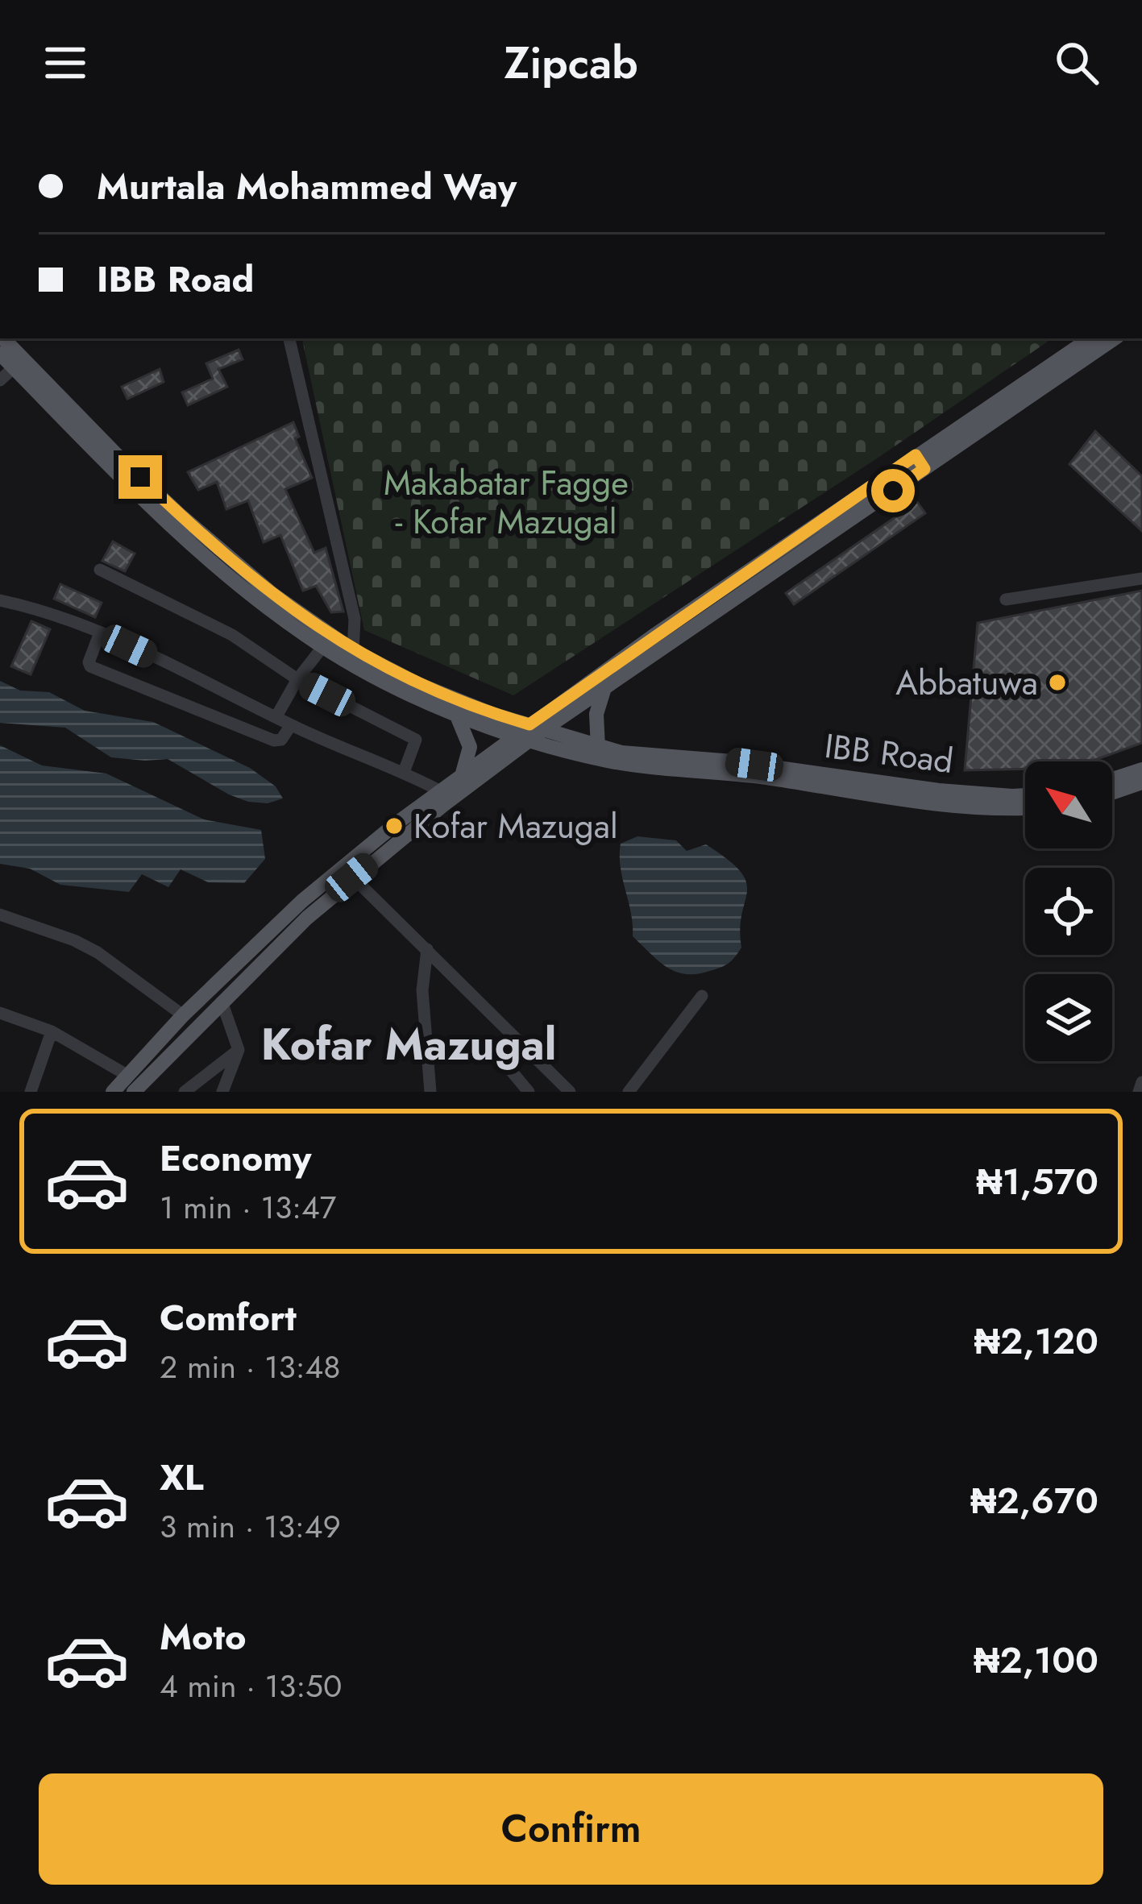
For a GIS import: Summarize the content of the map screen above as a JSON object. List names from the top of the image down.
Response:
{
  "streets": {
    "main road": ["IBB Road"]
  },
  "districts": ["Kofar Mazugal"],
  "parks": ["Makabatar Fagge - Kofar Mazugal"],
  "places": ["Abbatuwa", "Kofar Mazugal"],
  "north": "top left",
  "page": {
    "header": "Zipcab",
    "banner": ["Murtala Mohammed Way", "IBB Road"],
    "list": [
      {
        "name": "Economy",
        "note": "1 min · 13:47",
        "value": "₦1,570"
      },
      {
        "name": "Comfort",
        "note": "2 min · 13:48",
        "value": "₦2,120"
      },
      {
        "name": "XL",
        "note": "3 min · 13:49",
        "value": "₦2,670"
      },
      {
        "name": "Moto",
        "note": "4 min · 13:50",
        "value": "₦2,100"
      }
    ],
    "buttons": "Confirm"
  }
}
